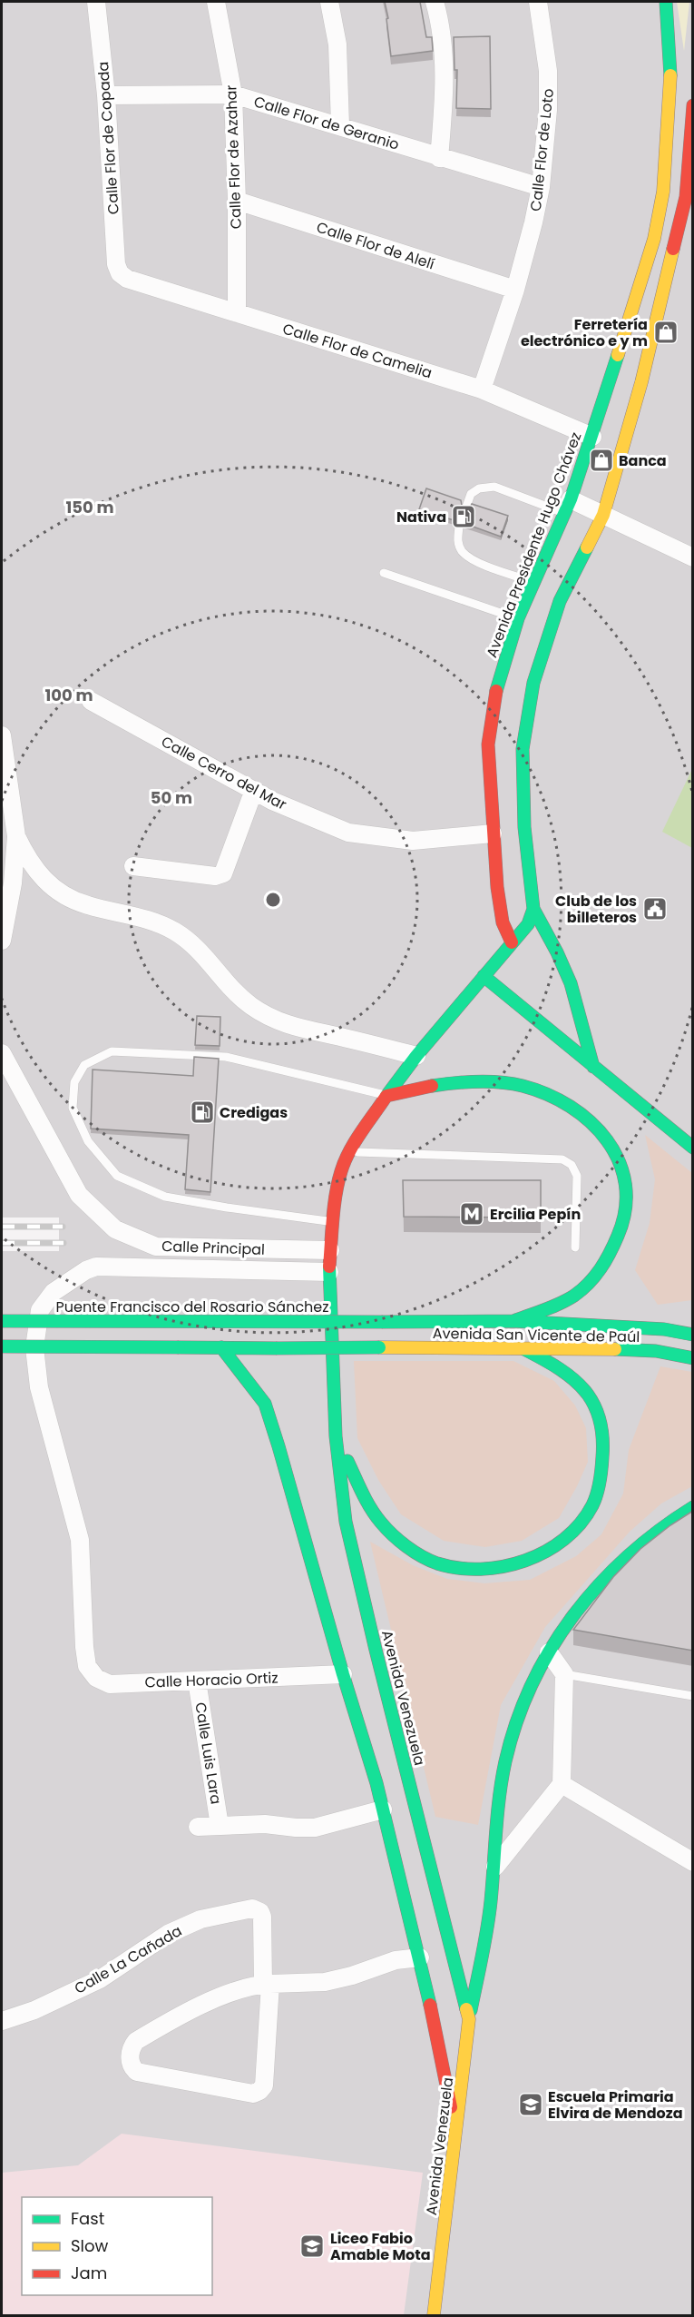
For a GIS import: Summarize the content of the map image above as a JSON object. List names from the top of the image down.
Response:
{
  "streets": {
    "main road": [
      "Avenida Presidente Hugo Chávez",
      "Puente Francisco del Rosario Sánchez",
      "Avenida San Vicente de Paúl",
      "Avenida Venezuela"
    ],
    "street": [
      "Calle Flor de Geranio",
      "Calle Flor de Copada",
      "Calle Flor de Loto",
      "Calle Flor de Azahar",
      "Calle Flor de Alelí",
      "Calle Flor de Camelia",
      "Calle Cerro del Mar",
      "Calle Principal",
      "Calle Horacio Ortiz",
      "Calle Luis Lara",
      "Calle La Cañada"
    ]
  },
  "crossings": [
    ["Calle Flor de Geranio", "Calle Flor de Copada"],
    ["Calle Flor de Geranio", "Calle Flor de Loto"],
    ["Calle Flor de Geranio", "Calle Flor de Azahar"],
    ["Calle Flor de Copada", "Calle Flor de Camelia"],
    ["Calle Flor de Loto", "Calle Flor de Alelí"],
    ["Calle Flor de Loto", "Calle Flor de Camelia"],
    ["Calle Flor de Azahar", "Calle Flor de Alelí"],
    ["Calle Flor de Azahar", "Calle Flor de Camelia"],
    ["Calle Flor de Camelia", "Avenida Presidente Hugo Chávez"],
    ["Avenida Presidente Hugo Chávez", "Calle Cerro del Mar"],
    ["Calle Principal", "Avenida Venezuela"],
    ["Puente Francisco del Rosario Sánchez", "Avenida San Vicente de Paúl"],
    ["Calle Horacio Ortiz", "Avenida Venezuela"],
    ["Calle Horacio Ortiz", "Calle Luis Lara"]
  ],
  "places": {
    "shop": ["Ferretería electrónico e y m", "Banca"],
    "fuel station": ["Nativa", "Credigas"],
    "public building": ["Club de los billeteros"],
    "metro station": ["Ercilia Pepín"],
    "school or university": ["Escuela Primaria Elvira de Mendoza", "Liceo Fabio Amable Mota"]
  },
  "legend": ["Fast", "Slow", "Jam"],
  "rings": ["150 m", "100 m", "50 m"]
}
